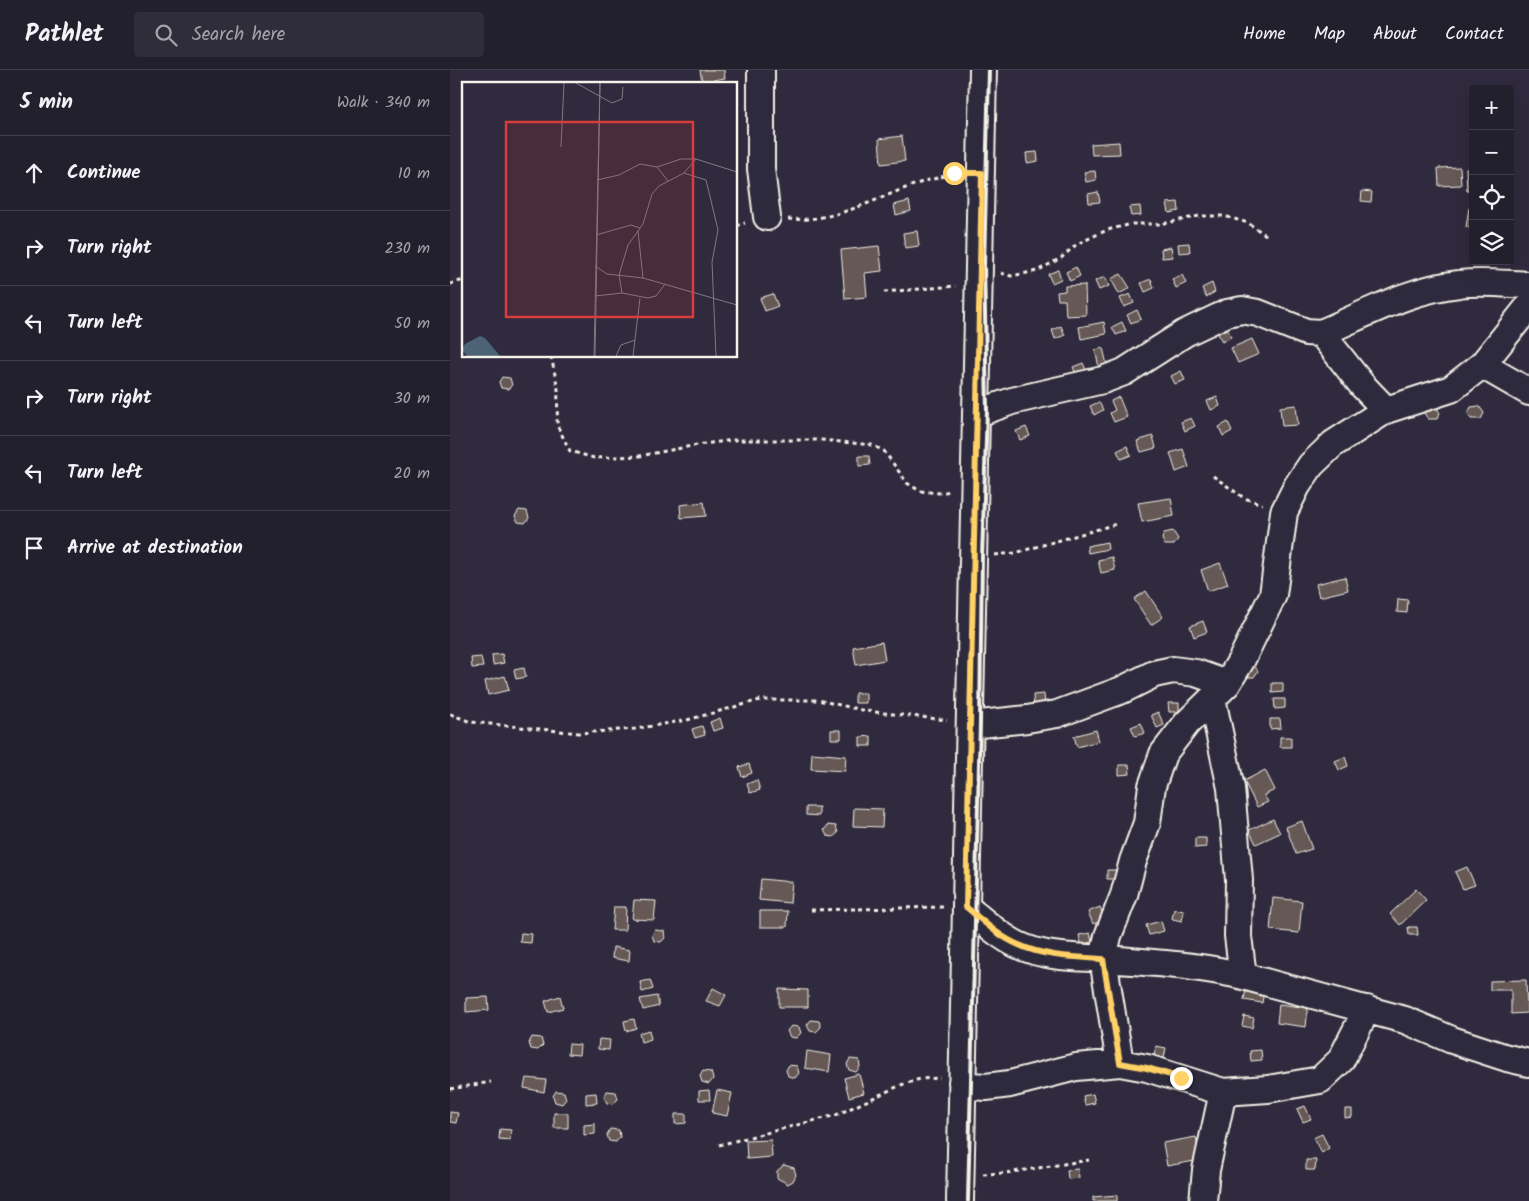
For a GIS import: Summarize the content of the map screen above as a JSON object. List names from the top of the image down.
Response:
{
  "page": {
    "header": "Pathlet",
    "search": "Search here",
    "nav": [
      "Home",
      "Map",
      "About",
      "Contact"
    ],
    "heading": ["5 min", "Walk · 340 m"],
    "map_buttons": ["+", "−"],
    "list": [
      ["Continue", "10 m"],
      ["Turn right", "230 m"],
      ["Turn left", "50 m"],
      ["Turn right", "30 m"],
      ["Turn left", "20 m"],
      "Arrive at destination"
    ]
  }
}
